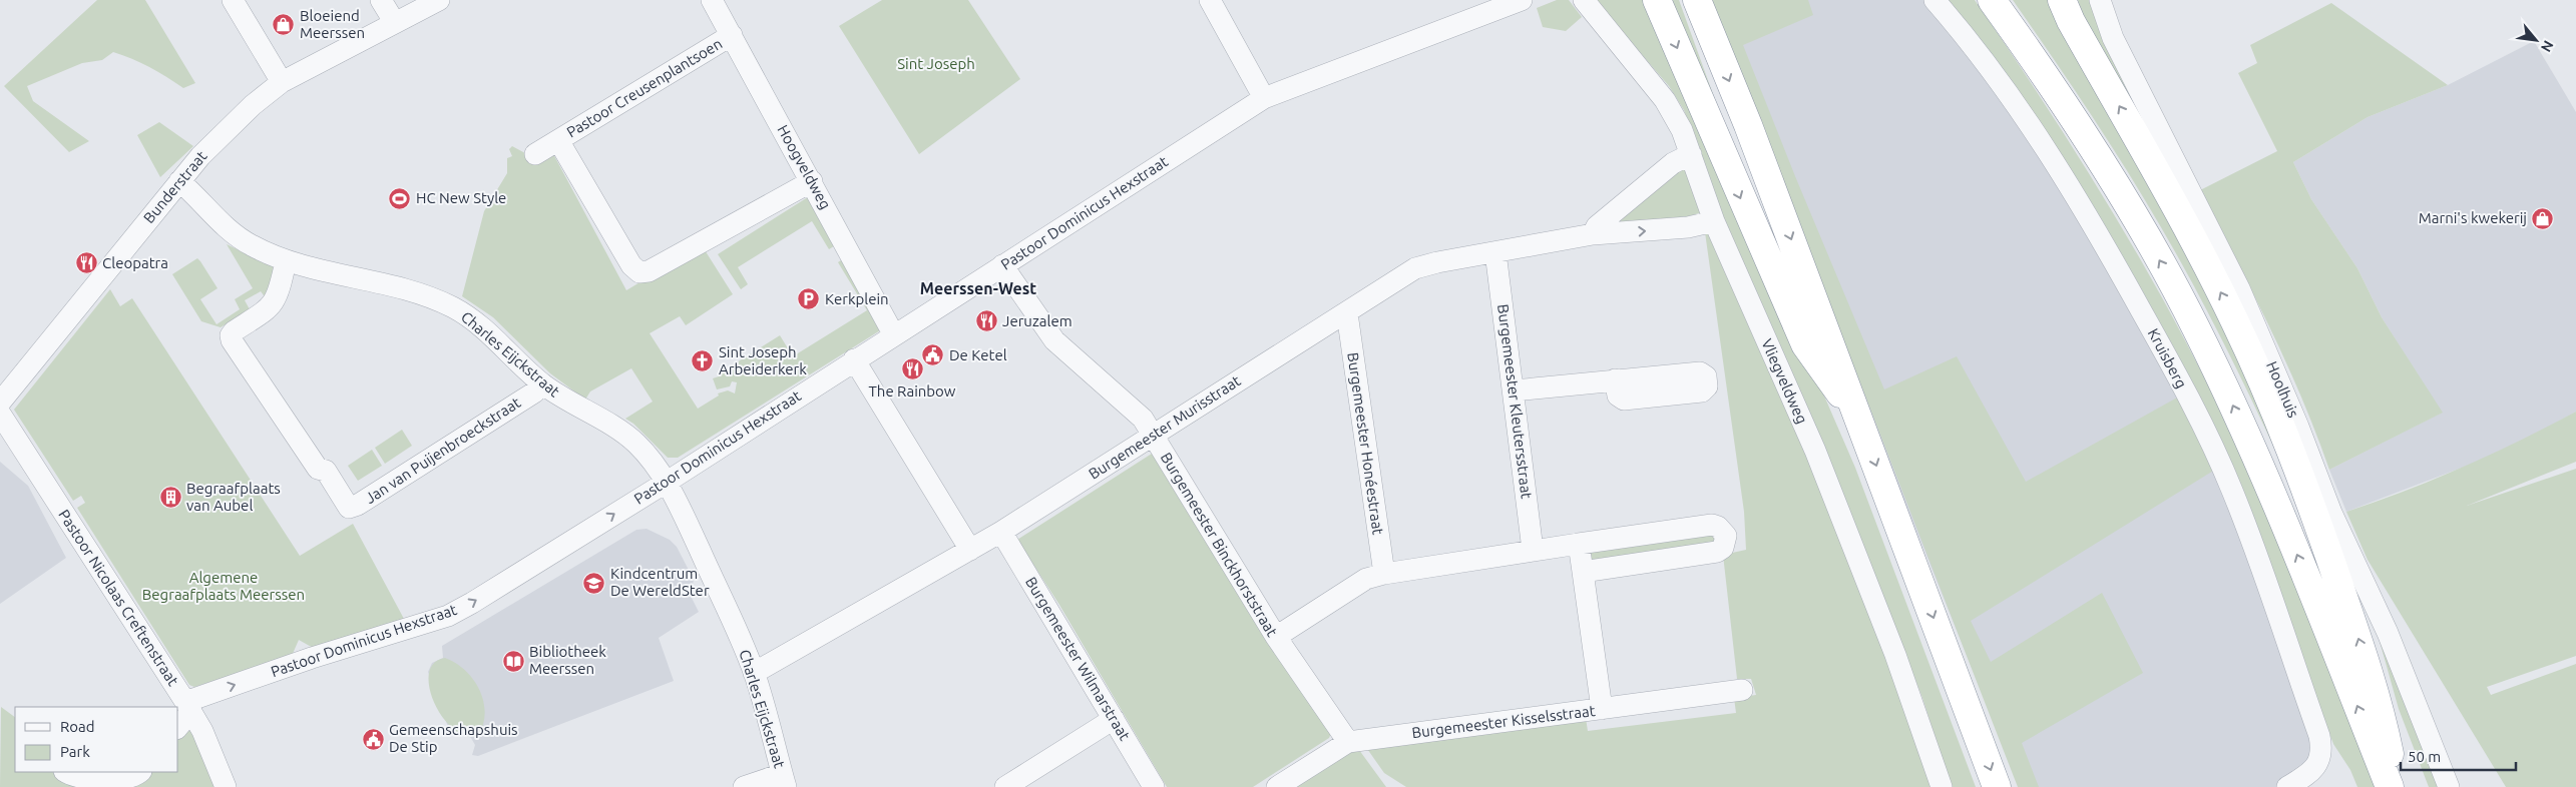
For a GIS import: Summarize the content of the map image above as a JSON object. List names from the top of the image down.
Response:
{
  "streets": {
    "street": [
      "Pastoor Creusenplantsoen",
      "Hoogveldweg",
      "Bunderstraat",
      "Pastoor Dominicus Hexstraat",
      "Charles Eijckstraat",
      "Kruisberg",
      "Vliegveldweg",
      "Hoolhuis",
      "Burgemeester Kleutersstraat",
      "Burgemeester Murisstraat",
      "Burgemeester Honéestraat",
      "Jan van Puijenbroeckstraat",
      "Burgemeester Binckhorststraat",
      "Pastoor Nicolaas Creftenstraat",
      "Burgemeester Wilmarstraat",
      "Burgemeester Kisselsstraat"
    ]
  },
  "crossings": [
    ["Pastoor Creusenplantsoen", "Hoogveldweg"],
    ["Hoogveldweg", "Pastoor Dominicus Hexstraat"],
    ["Bunderstraat", "Charles Eijckstraat"],
    ["Pastoor Dominicus Hexstraat", "Charles Eijckstraat"],
    ["Pastoor Dominicus Hexstraat", "Burgemeester Binckhorststraat"],
    ["Pastoor Dominicus Hexstraat", "Pastoor Nicolaas Creftenstraat"],
    ["Charles Eijckstraat", "Burgemeester Murisstraat"],
    ["Charles Eijckstraat", "Jan van Puijenbroeckstraat"],
    ["Vliegveldweg", "Burgemeester Murisstraat"],
    ["Burgemeester Kleutersstraat", "Burgemeester Murisstraat"],
    ["Burgemeester Murisstraat", "Burgemeester Honéestraat"],
    ["Burgemeester Murisstraat", "Burgemeester Binckhorststraat"],
    ["Burgemeester Murisstraat", "Burgemeester Wilmarstraat"],
    ["Burgemeester Binckhorststraat", "Burgemeester Kisselsstraat"]
  ],
  "districts": ["Meerssen-West"],
  "parks": ["Sint Joseph", "Algemene Begraafplaats Meerssen"],
  "places": {
    "shop": ["Bloeiend Meerssen", "Marni's kwekerij"],
    "sports": ["HC New Style"],
    "restaurant": ["Cleopatra", "Jeruzalem", "The Rainbow"],
    "parking": ["Kerkplein"],
    "public building": ["De Ketel", "Gemeenschapshuis De Stip"],
    "church": ["Sint Joseph Arbeiderkerk"],
    "building": ["Begraafplaats van Aubel"],
    "school or university": ["Kindcentrum De WereldSter"],
    "library": ["Bibliotheek Meerssen"]
  },
  "legend": ["Road", "Park"],
  "scale_bar": "50 m",
  "north": "bottom right"
}
